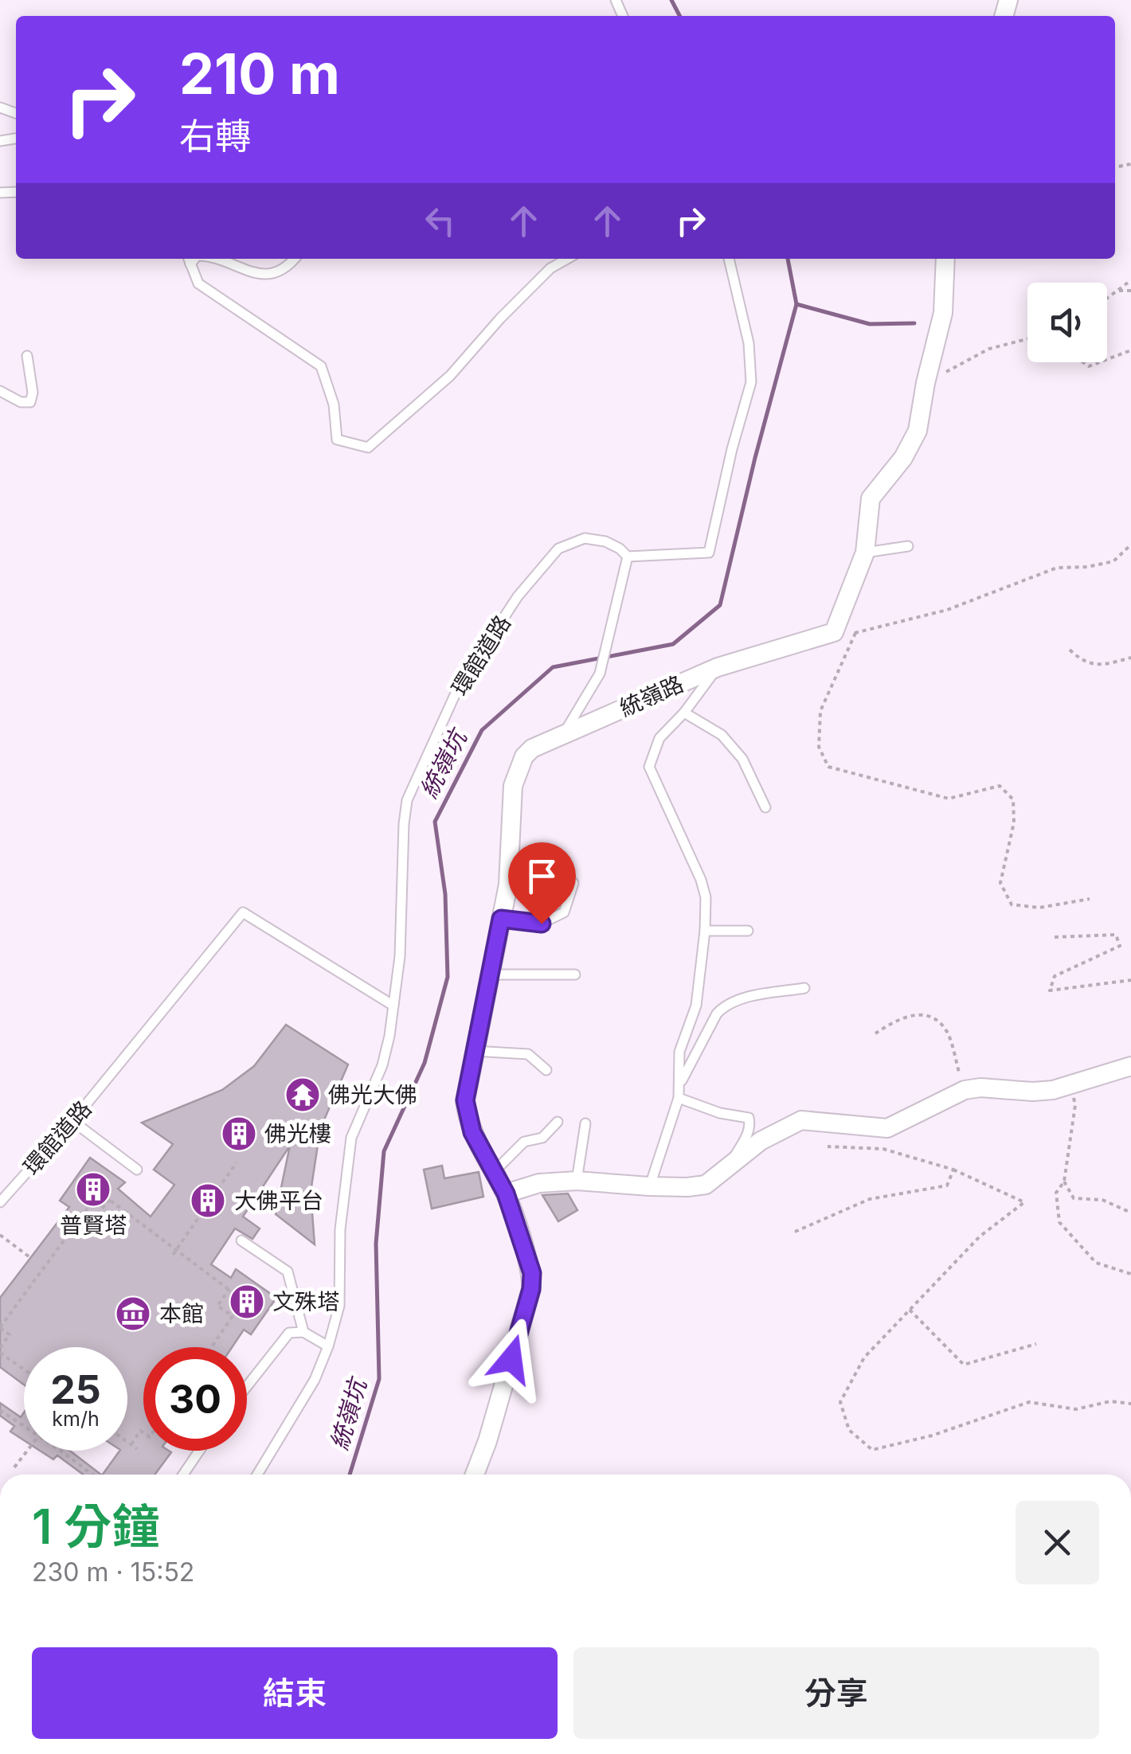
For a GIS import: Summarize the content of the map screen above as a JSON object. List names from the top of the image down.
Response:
{
  "streets": {
    "street": ["統嶺路"],
    "lane": ["環館道路"]
  },
  "water": ["統嶺坑"],
  "places": {
    "temple": ["佛光大佛"],
    "building": [
      "佛光樓",
      "普賢塔",
      "大佛平台",
      "文殊塔"
    ],
    "museum": ["本館"]
  },
  "page": {
    "turn": ["210 m", "右轉"],
    "speed": "25 km/h",
    "limit": "30",
    "heading": ["1 分鐘", "230 m · 15:52"],
    "buttons": ["結束", "分享"]
  }
}
